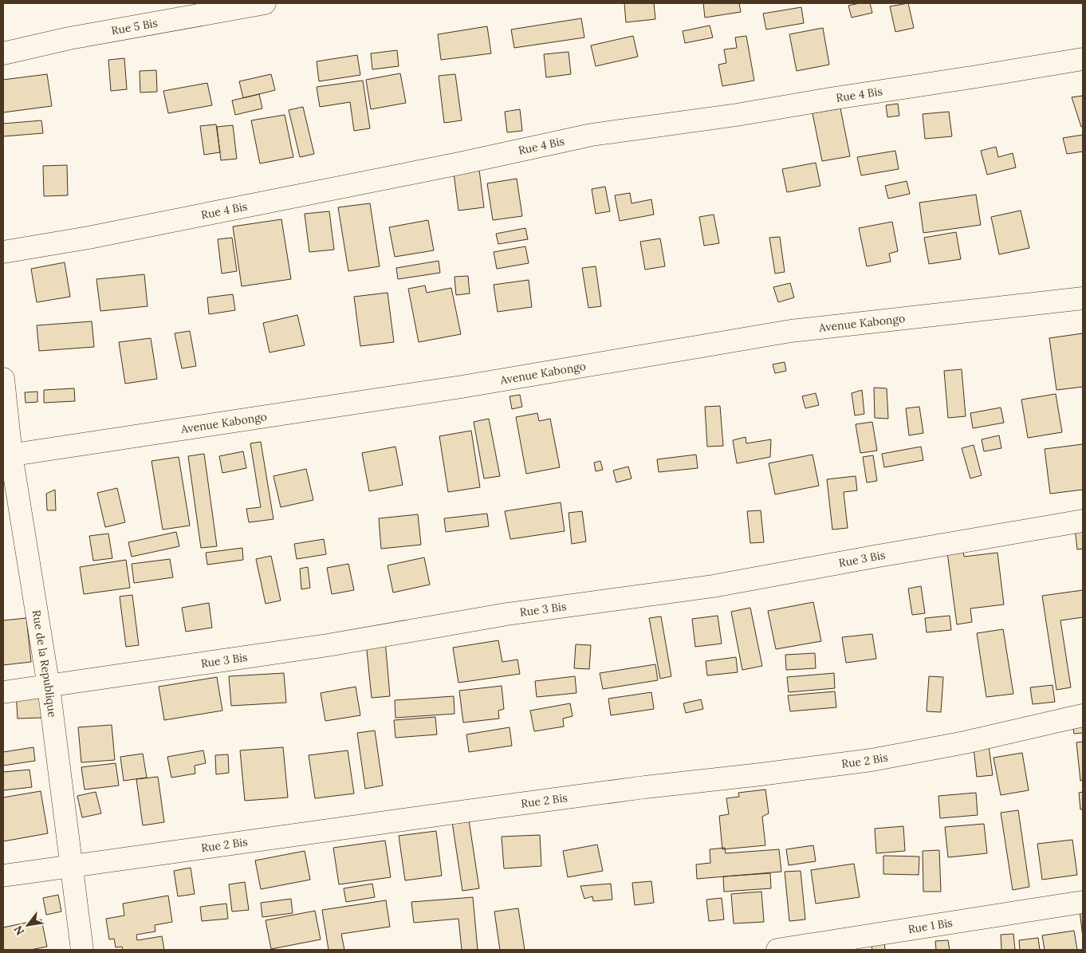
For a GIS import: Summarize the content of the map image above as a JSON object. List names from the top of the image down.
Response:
{
  "streets": {
    "street": [
      "Rue 5 Bis",
      "Rue 4 Bis",
      "Avenue Kabongo",
      "Rue 3 Bis",
      "Rue de la Republique",
      "Rue 2 Bis",
      "Rue 1 Bis"
    ]
  },
  "crossings": [
    ["Avenue Kabongo", "Rue de la Republique"],
    ["Rue 3 Bis", "Rue de la Republique"],
    ["Rue de la Republique", "Rue 2 Bis"]
  ],
  "north": "bottom left"
}
